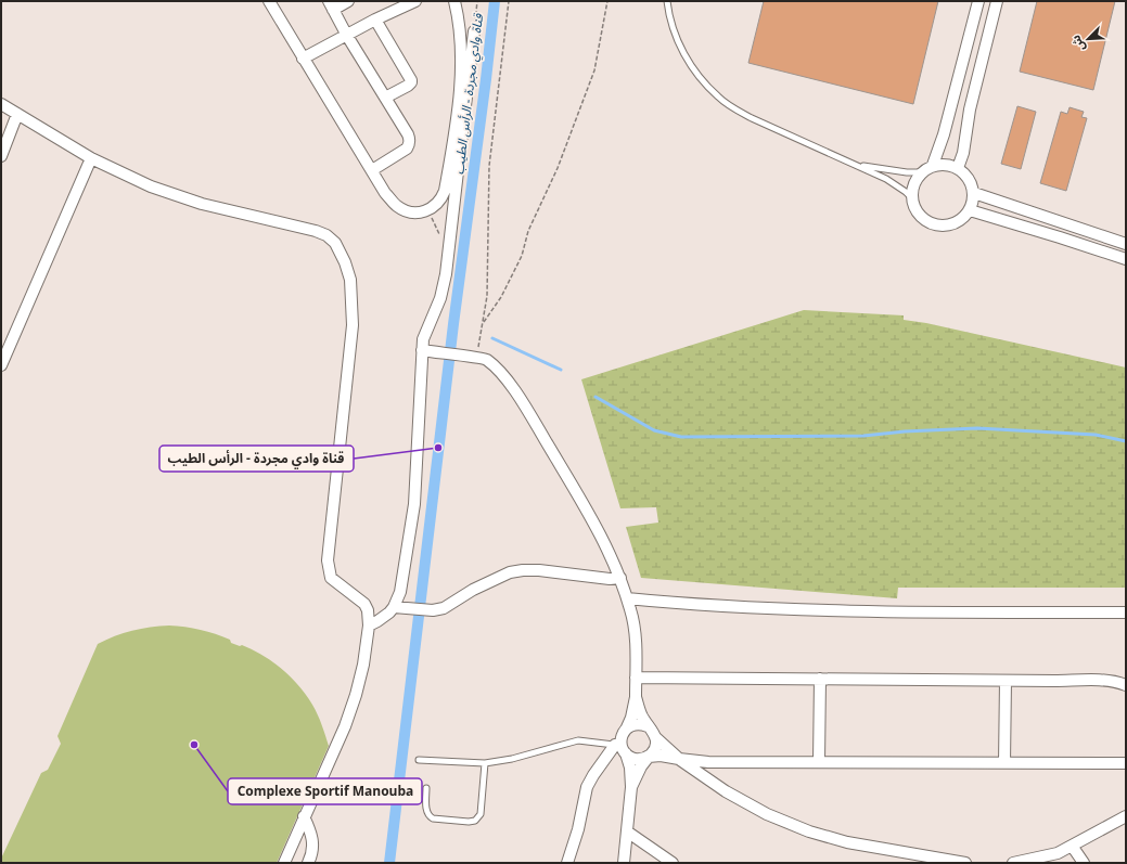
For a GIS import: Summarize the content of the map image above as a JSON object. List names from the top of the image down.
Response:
{
  "water": ["قناة وادي مجردة - الرأس الطيب"],
  "places": ["قناة وادي مجردة - الرأس الطيب", "Complexe Sportif Manouba"],
  "north": "bottom left"
}
